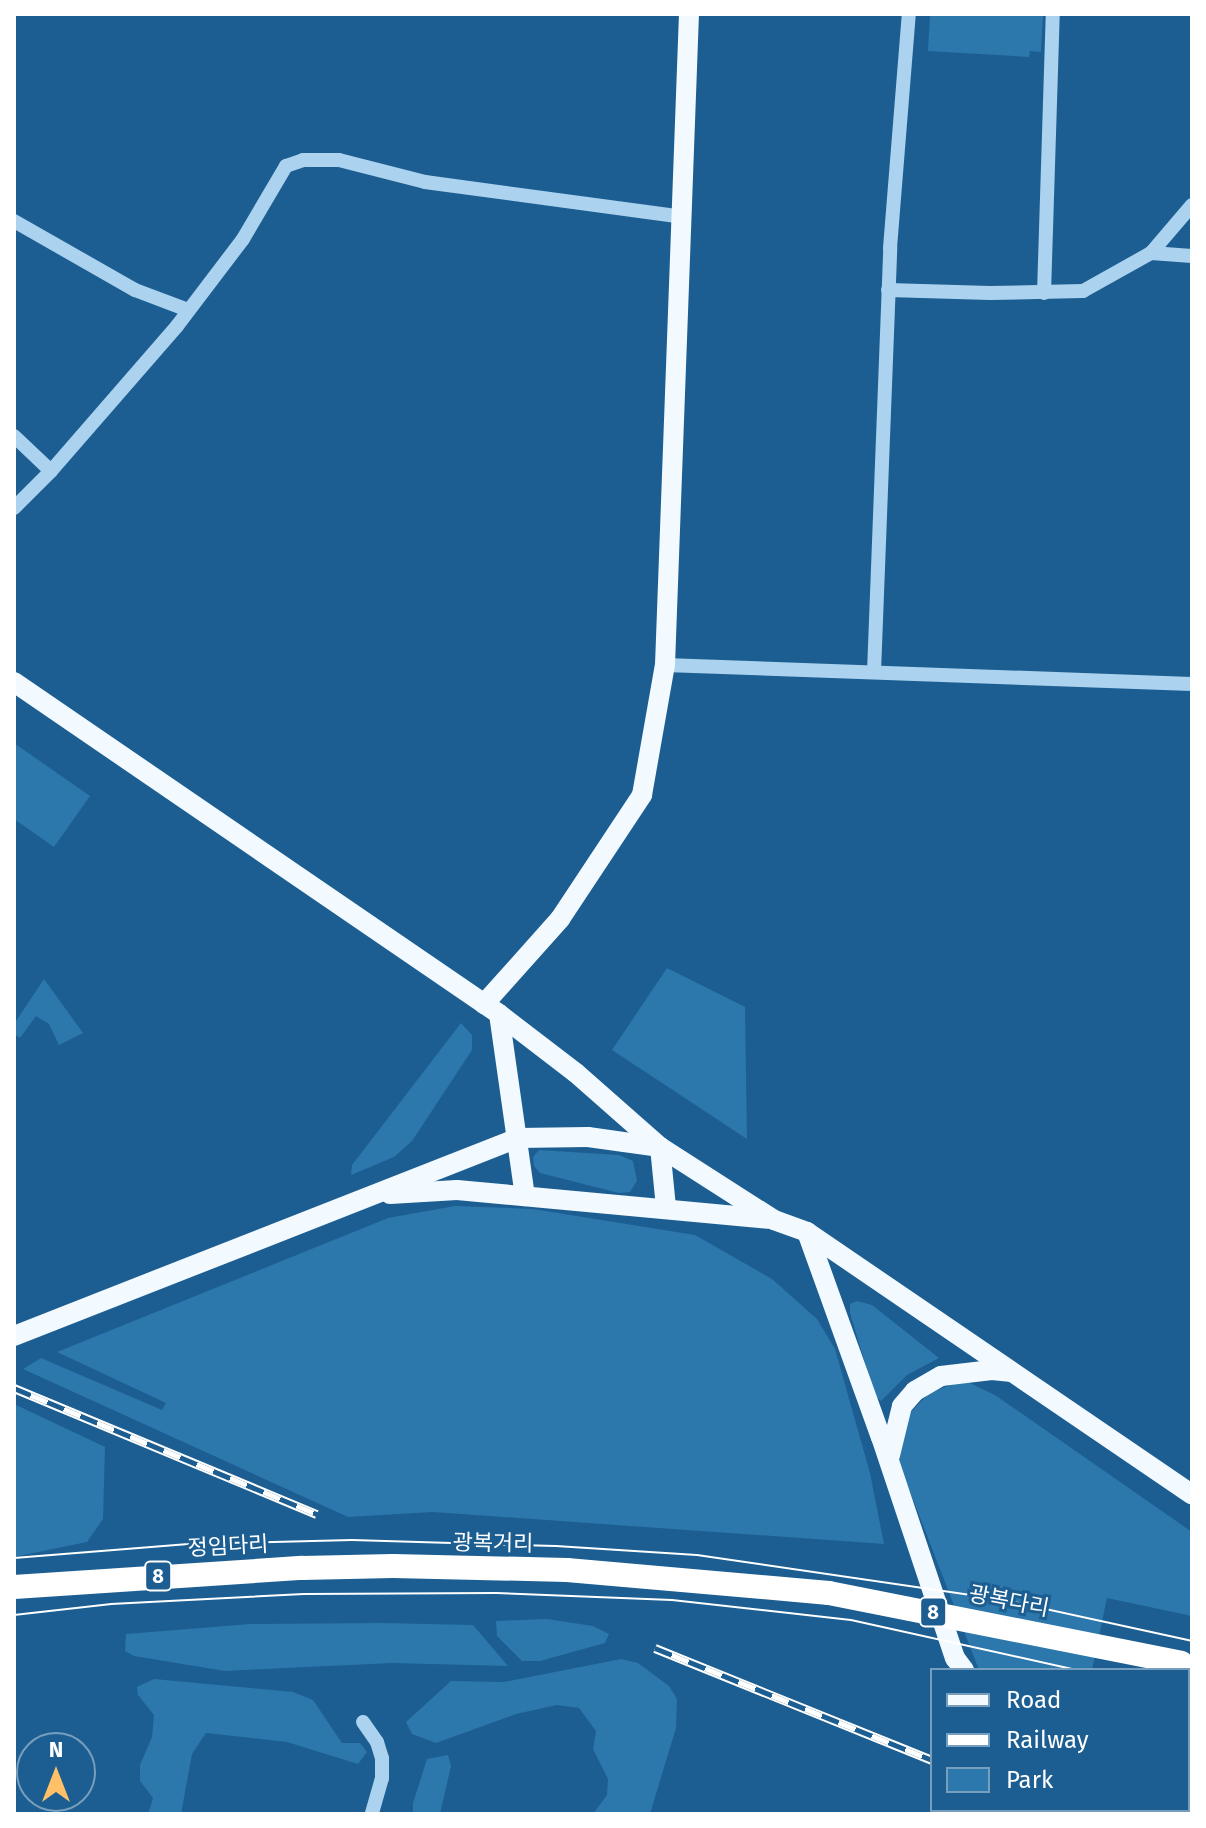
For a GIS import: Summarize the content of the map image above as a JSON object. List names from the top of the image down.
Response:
{
  "streets": {
    "highway": [
      "광복거리",
      "정임다리",
      "8",
      "광복다리"
    ]
  },
  "crossings": [
    ["광복거리", "정임다리"],
    ["광복거리", "광복다리"]
  ],
  "legend": ["Road", "Railway", "Park"],
  "north": "top"
}
